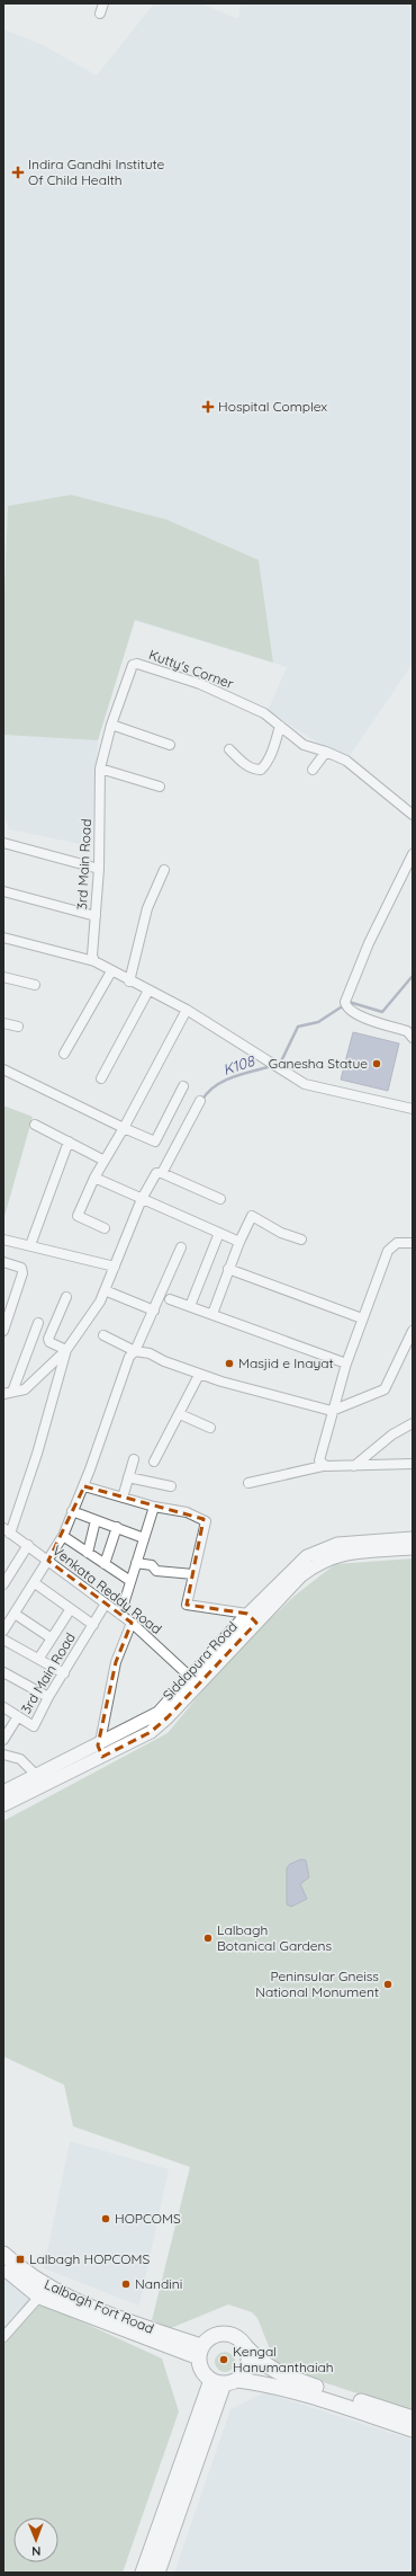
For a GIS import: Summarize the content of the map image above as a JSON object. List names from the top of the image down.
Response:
{
  "streets": {
    "main road": ["Siddapura Road", "Lalbagh Fort Road"],
    "street": ["Kutty's Corner", "3rd Main Road", "Venkata Reddy Road"]
  },
  "crossings": [
    ["Kutty's Corner", "3rd Main Road"],
    ["3rd Main Road", "Venkata Reddy Road"],
    ["Venkata Reddy Road", "Siddapura Road"]
  ],
  "water": ["K108"],
  "places": {
    "health": ["Indira Gandhi Institute Of Child Health", "Hospital Complex"],
    "other": [
      "Ganesha Statue",
      "Masjid e Inayat",
      "Lalbagh Botanical Gardens",
      "Peninsular Gneiss National Monument",
      "HOPCOMS",
      "Nandini",
      "Kengal Hanumanthaiah"
    ],
    "transit": ["Lalbagh HOPCOMS"]
  },
  "north": "bottom"
}
